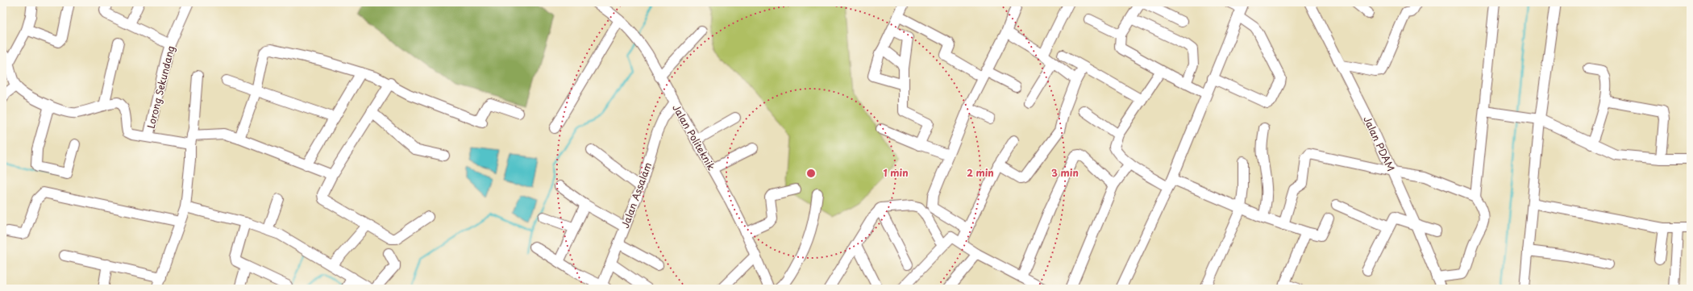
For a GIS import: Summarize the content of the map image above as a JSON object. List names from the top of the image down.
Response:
{
  "streets": {
    "street": [
      "Lorong Sekundang",
      "Jalan Politeknik",
      "Jalan PDAM",
      "Jalan Assalam"
    ]
  },
  "crossings": [
    ["Jalan Politeknik", "Jalan Assalam"]
  ],
  "rings": ["1 min", "2 min", "3 min"]
}
